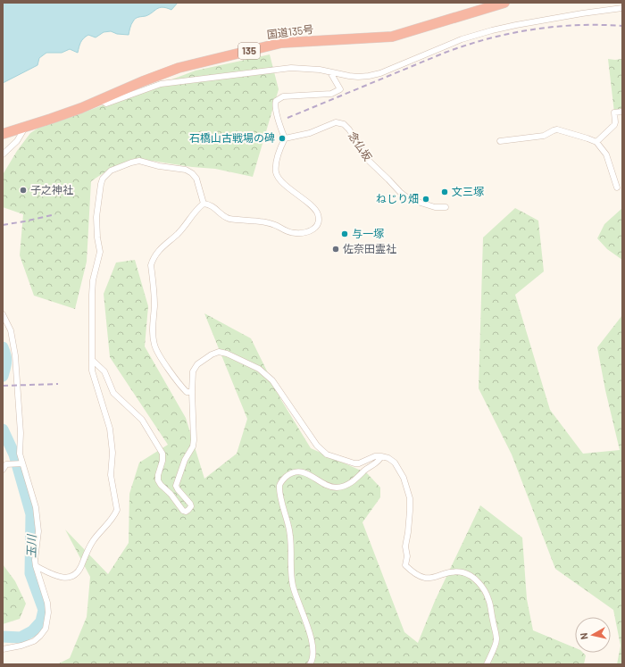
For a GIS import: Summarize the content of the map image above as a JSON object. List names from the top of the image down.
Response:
{
  "streets": {
    "highway": ["国道135号", "135"],
    "street": ["念仏坂"]
  },
  "water": ["玉川"],
  "places": [
    "石橋山古戦場の碑",
    "子之神社",
    "文三塚",
    "ねじり畑",
    "与一塚",
    "佐奈田霊社"
  ],
  "north": "left"
}
